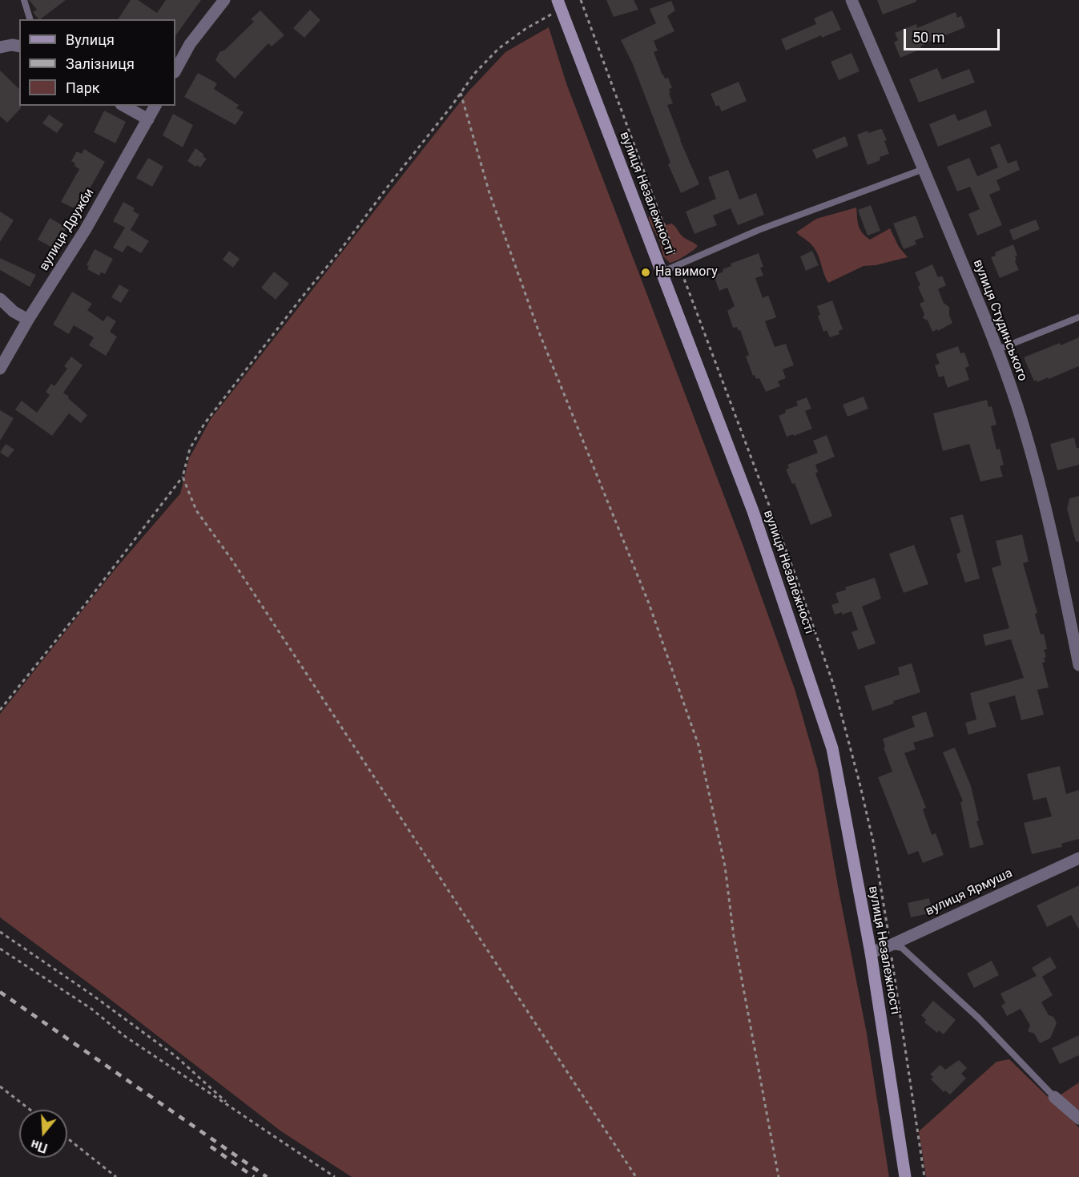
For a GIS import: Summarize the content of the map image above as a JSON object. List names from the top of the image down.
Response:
{
  "streets": {
    "street": [
      "вулиця Незалежності",
      "вулиця Дружби",
      "вулиця Студинського",
      "вулиця Ярмуша"
    ]
  },
  "crossings": [
    ["вулиця Незалежності", "вулиця Ярмуша"]
  ],
  "places": ["На вимогу"],
  "legend": ["Вулиця", "Залізниця", "Парк"],
  "scale_bar": "50 m",
  "north": "bottom"
}
